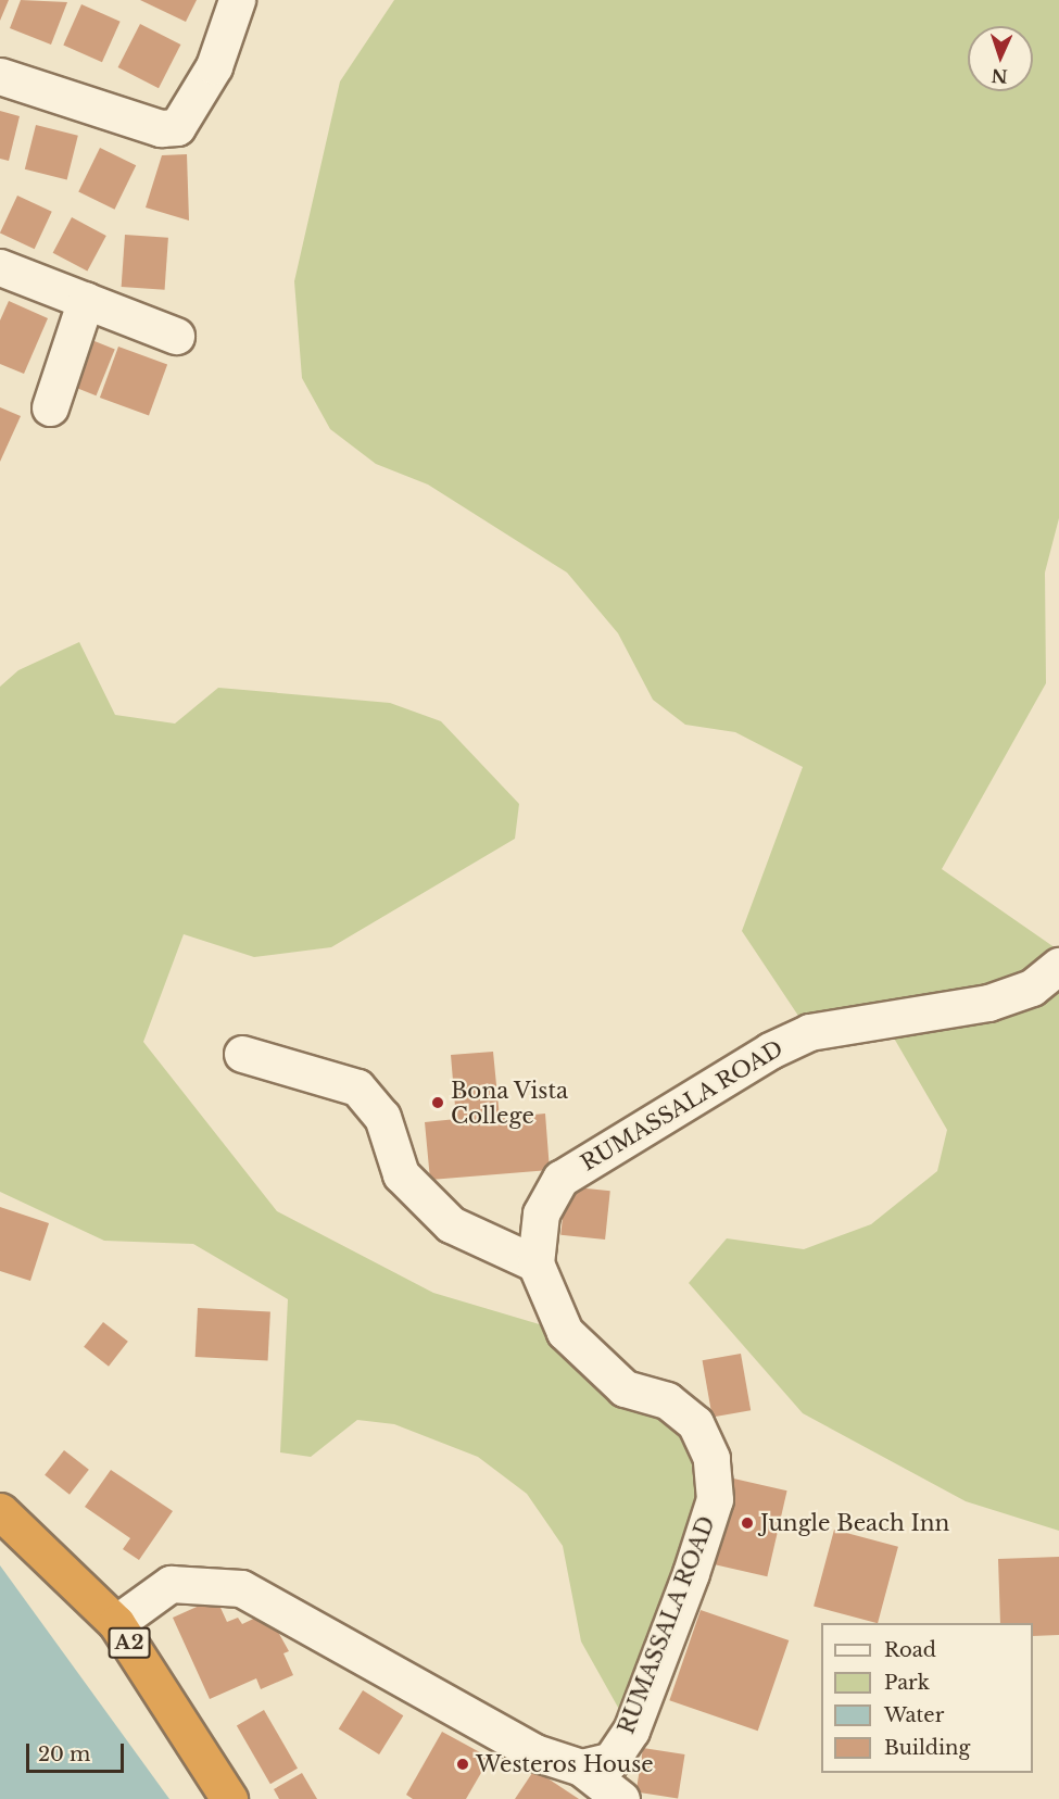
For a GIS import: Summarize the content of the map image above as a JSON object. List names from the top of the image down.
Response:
{
  "streets": {
    "highway": ["A2"],
    "street": ["RUMASSALA ROAD"]
  },
  "places": ["Bona Vista College", "Jungle Beach Inn", "Westeros House"],
  "legend": [
    "Road",
    "Park",
    "Water",
    "Building"
  ],
  "scale_bar": "20 m",
  "north": "bottom"
}
